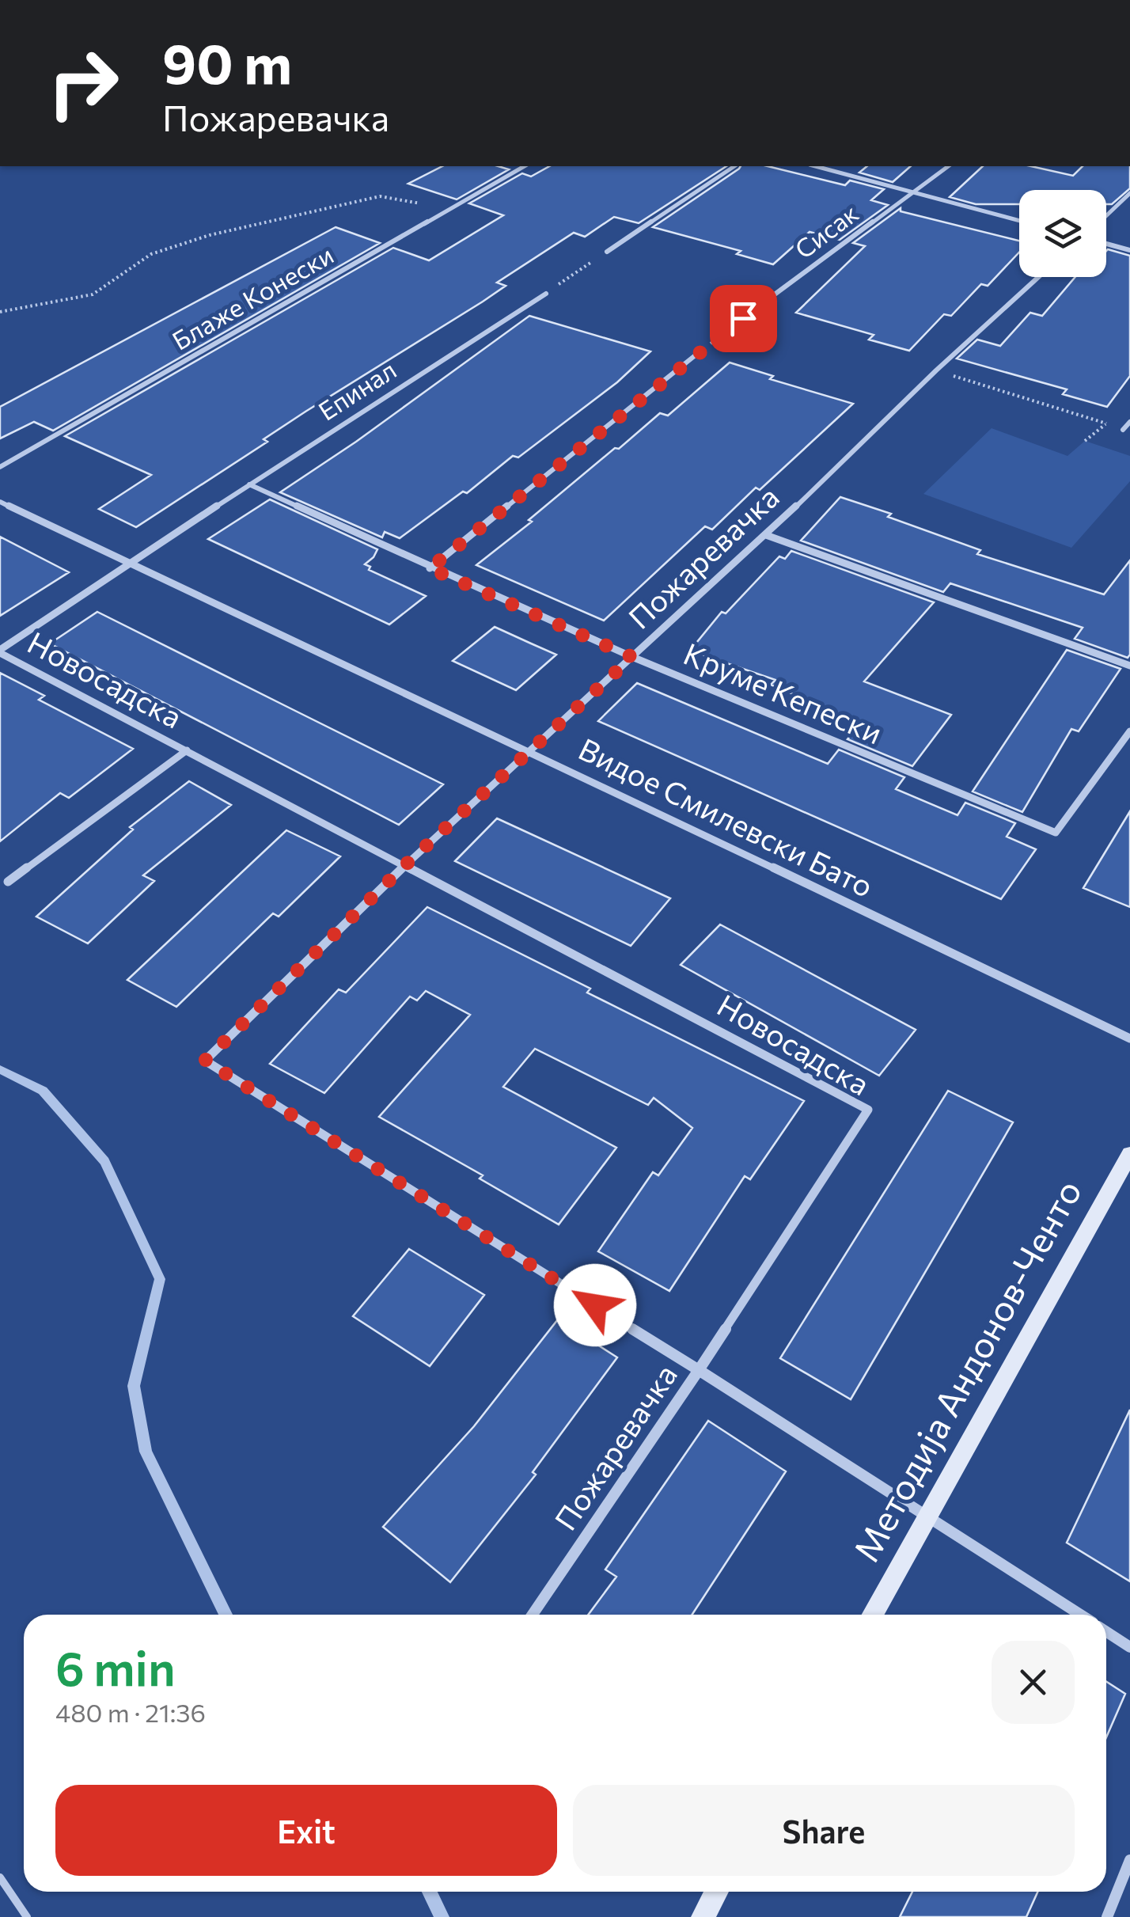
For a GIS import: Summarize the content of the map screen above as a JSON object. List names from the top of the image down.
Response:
{
  "streets": {
    "street": [
      "Сисак",
      "Блаже Конески",
      "Епинал",
      "Пожаревачка",
      "Новосадска",
      "Круме Кепески",
      "Видое Смилевски Бато",
      "Методија Андонов-Ченто"
    ]
  },
  "crossings": [
    ["Епинал", "Новосадска"],
    ["Епинал", "Круме Кепески"],
    ["Епинал", "Видое Смилевски Бато"],
    ["Пожаревачка", "Новосадска"],
    ["Пожаревачка", "Круме Кепески"],
    ["Пожаревачка", "Видое Смилевски Бато"]
  ],
  "page": {
    "turn": ["90 m", "Пожаревачка"],
    "heading": ["6 min", "480 m · 21:36"],
    "buttons": ["Exit", "Share"]
  }
}
